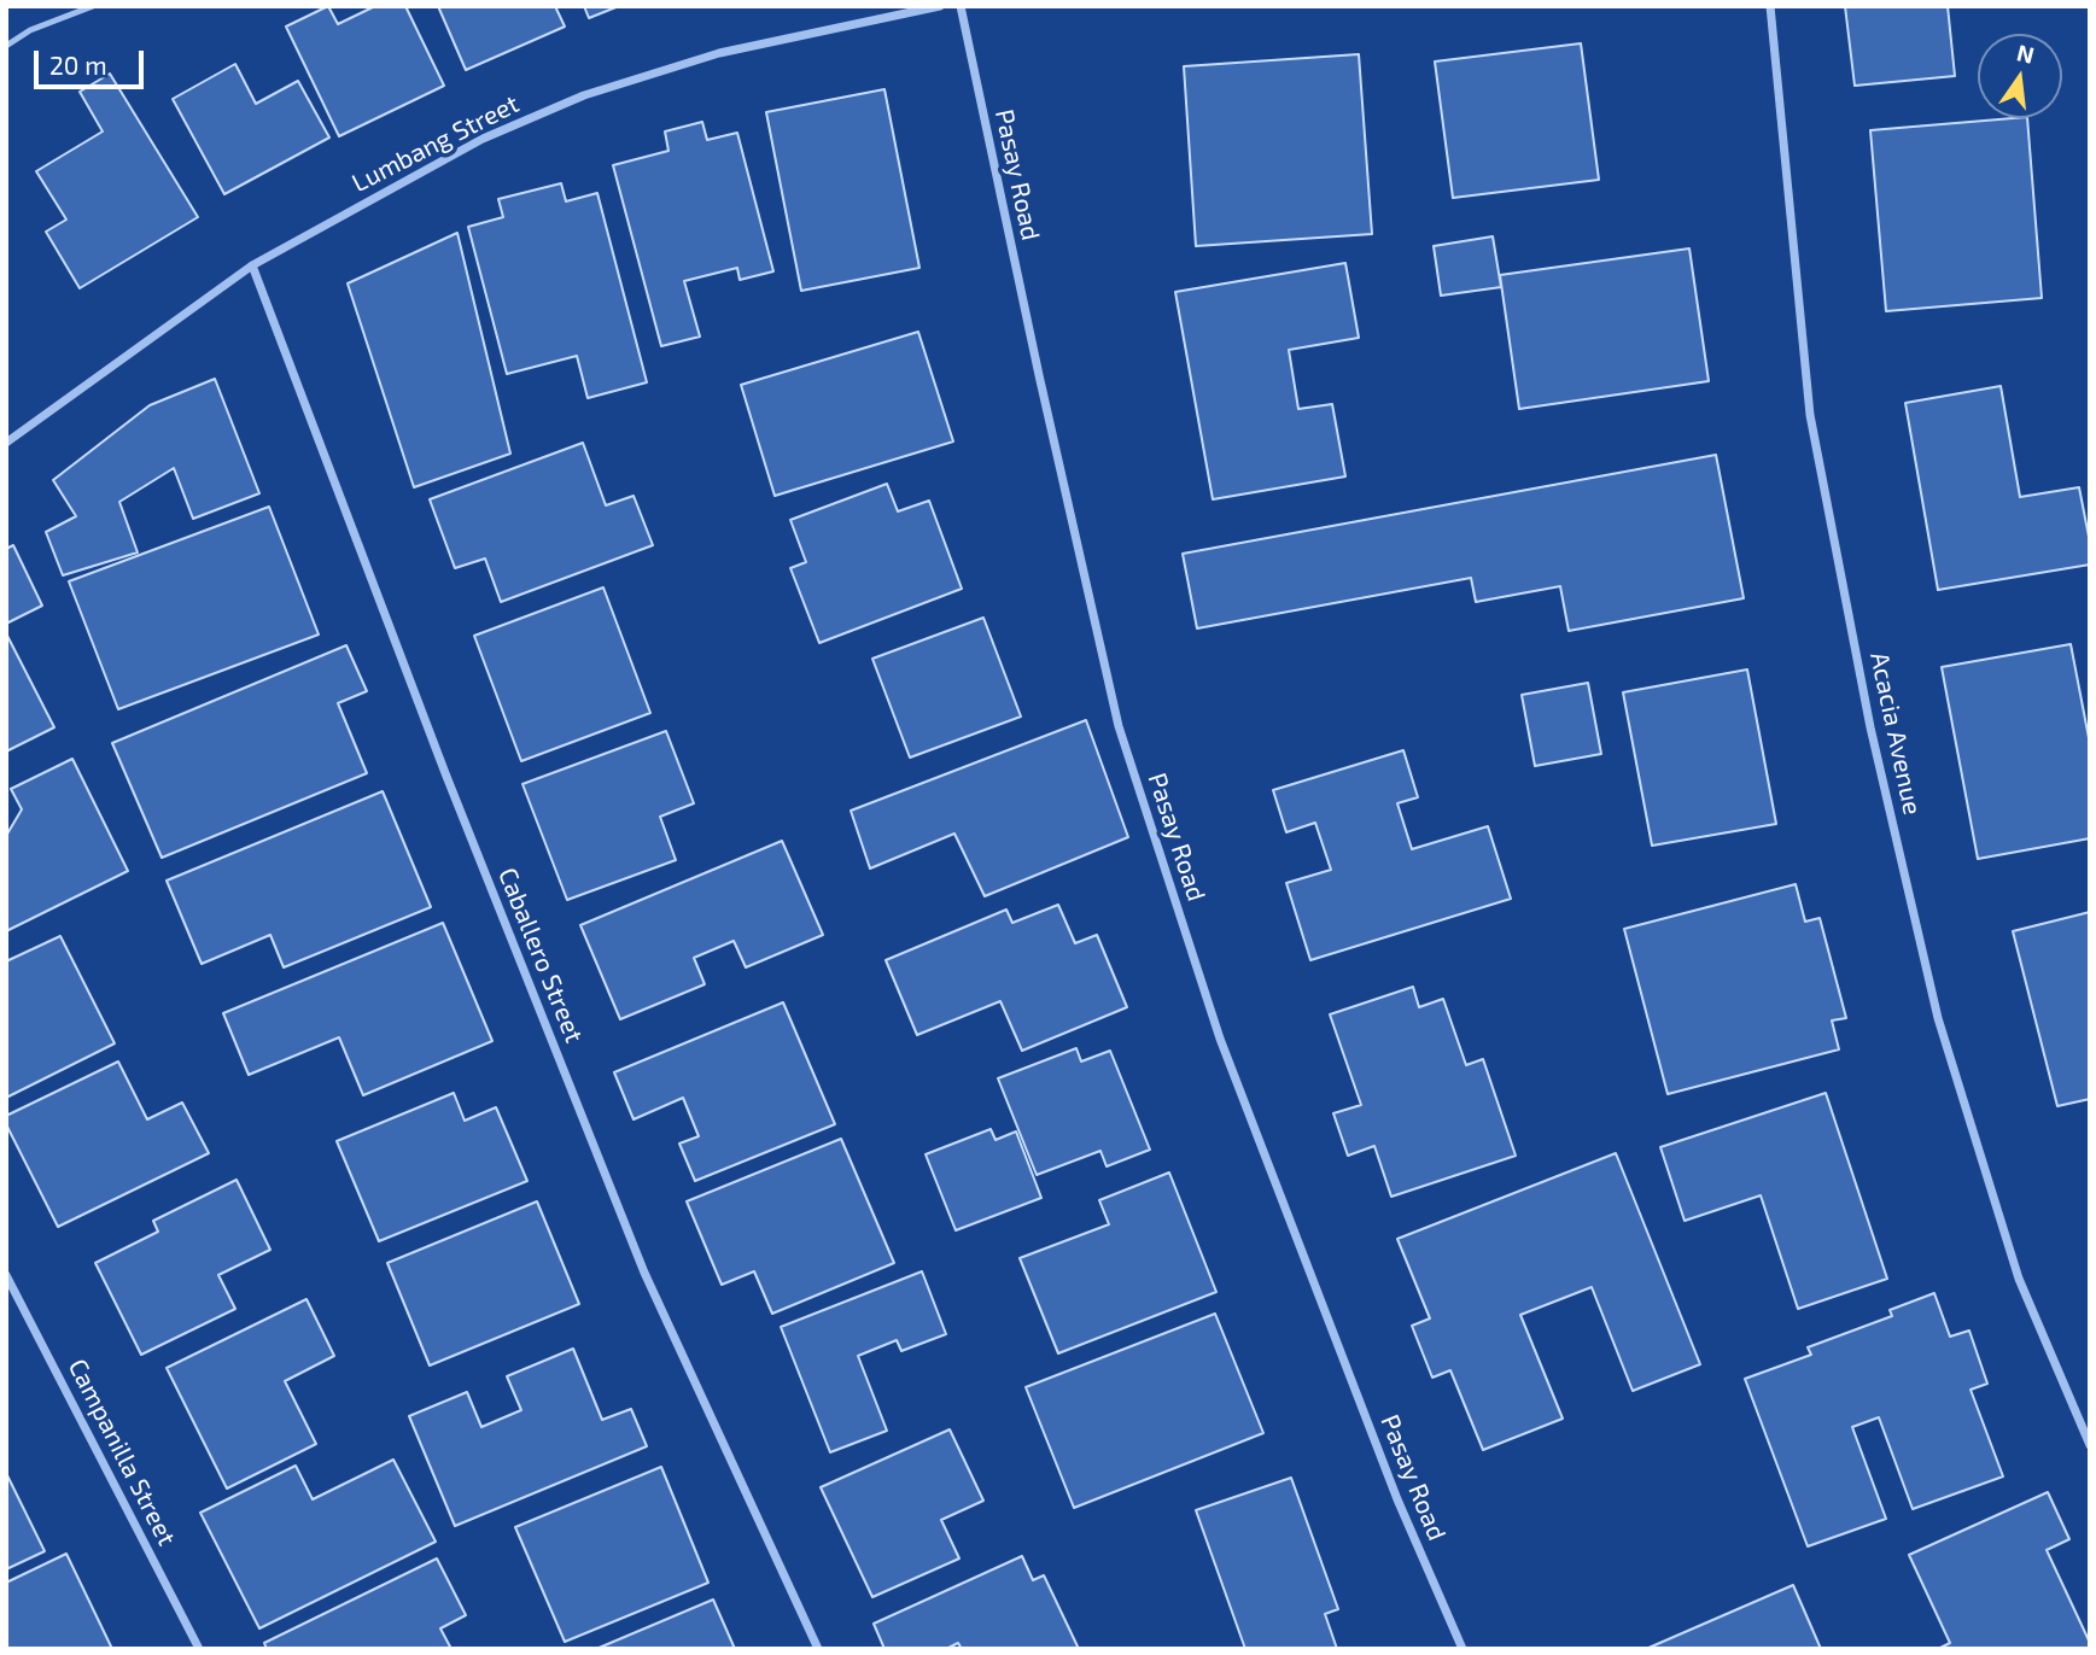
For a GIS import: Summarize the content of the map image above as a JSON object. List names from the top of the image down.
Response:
{
  "streets": {
    "street": [
      "Lumbang Street",
      "Pasay Road",
      "Acacia Avenue",
      "Caballero Street",
      "Campanilla Street"
    ]
  },
  "crossings": [
    ["Lumbang Street", "Caballero Street"]
  ],
  "scale_bar": "20 m",
  "north": "top"
}
